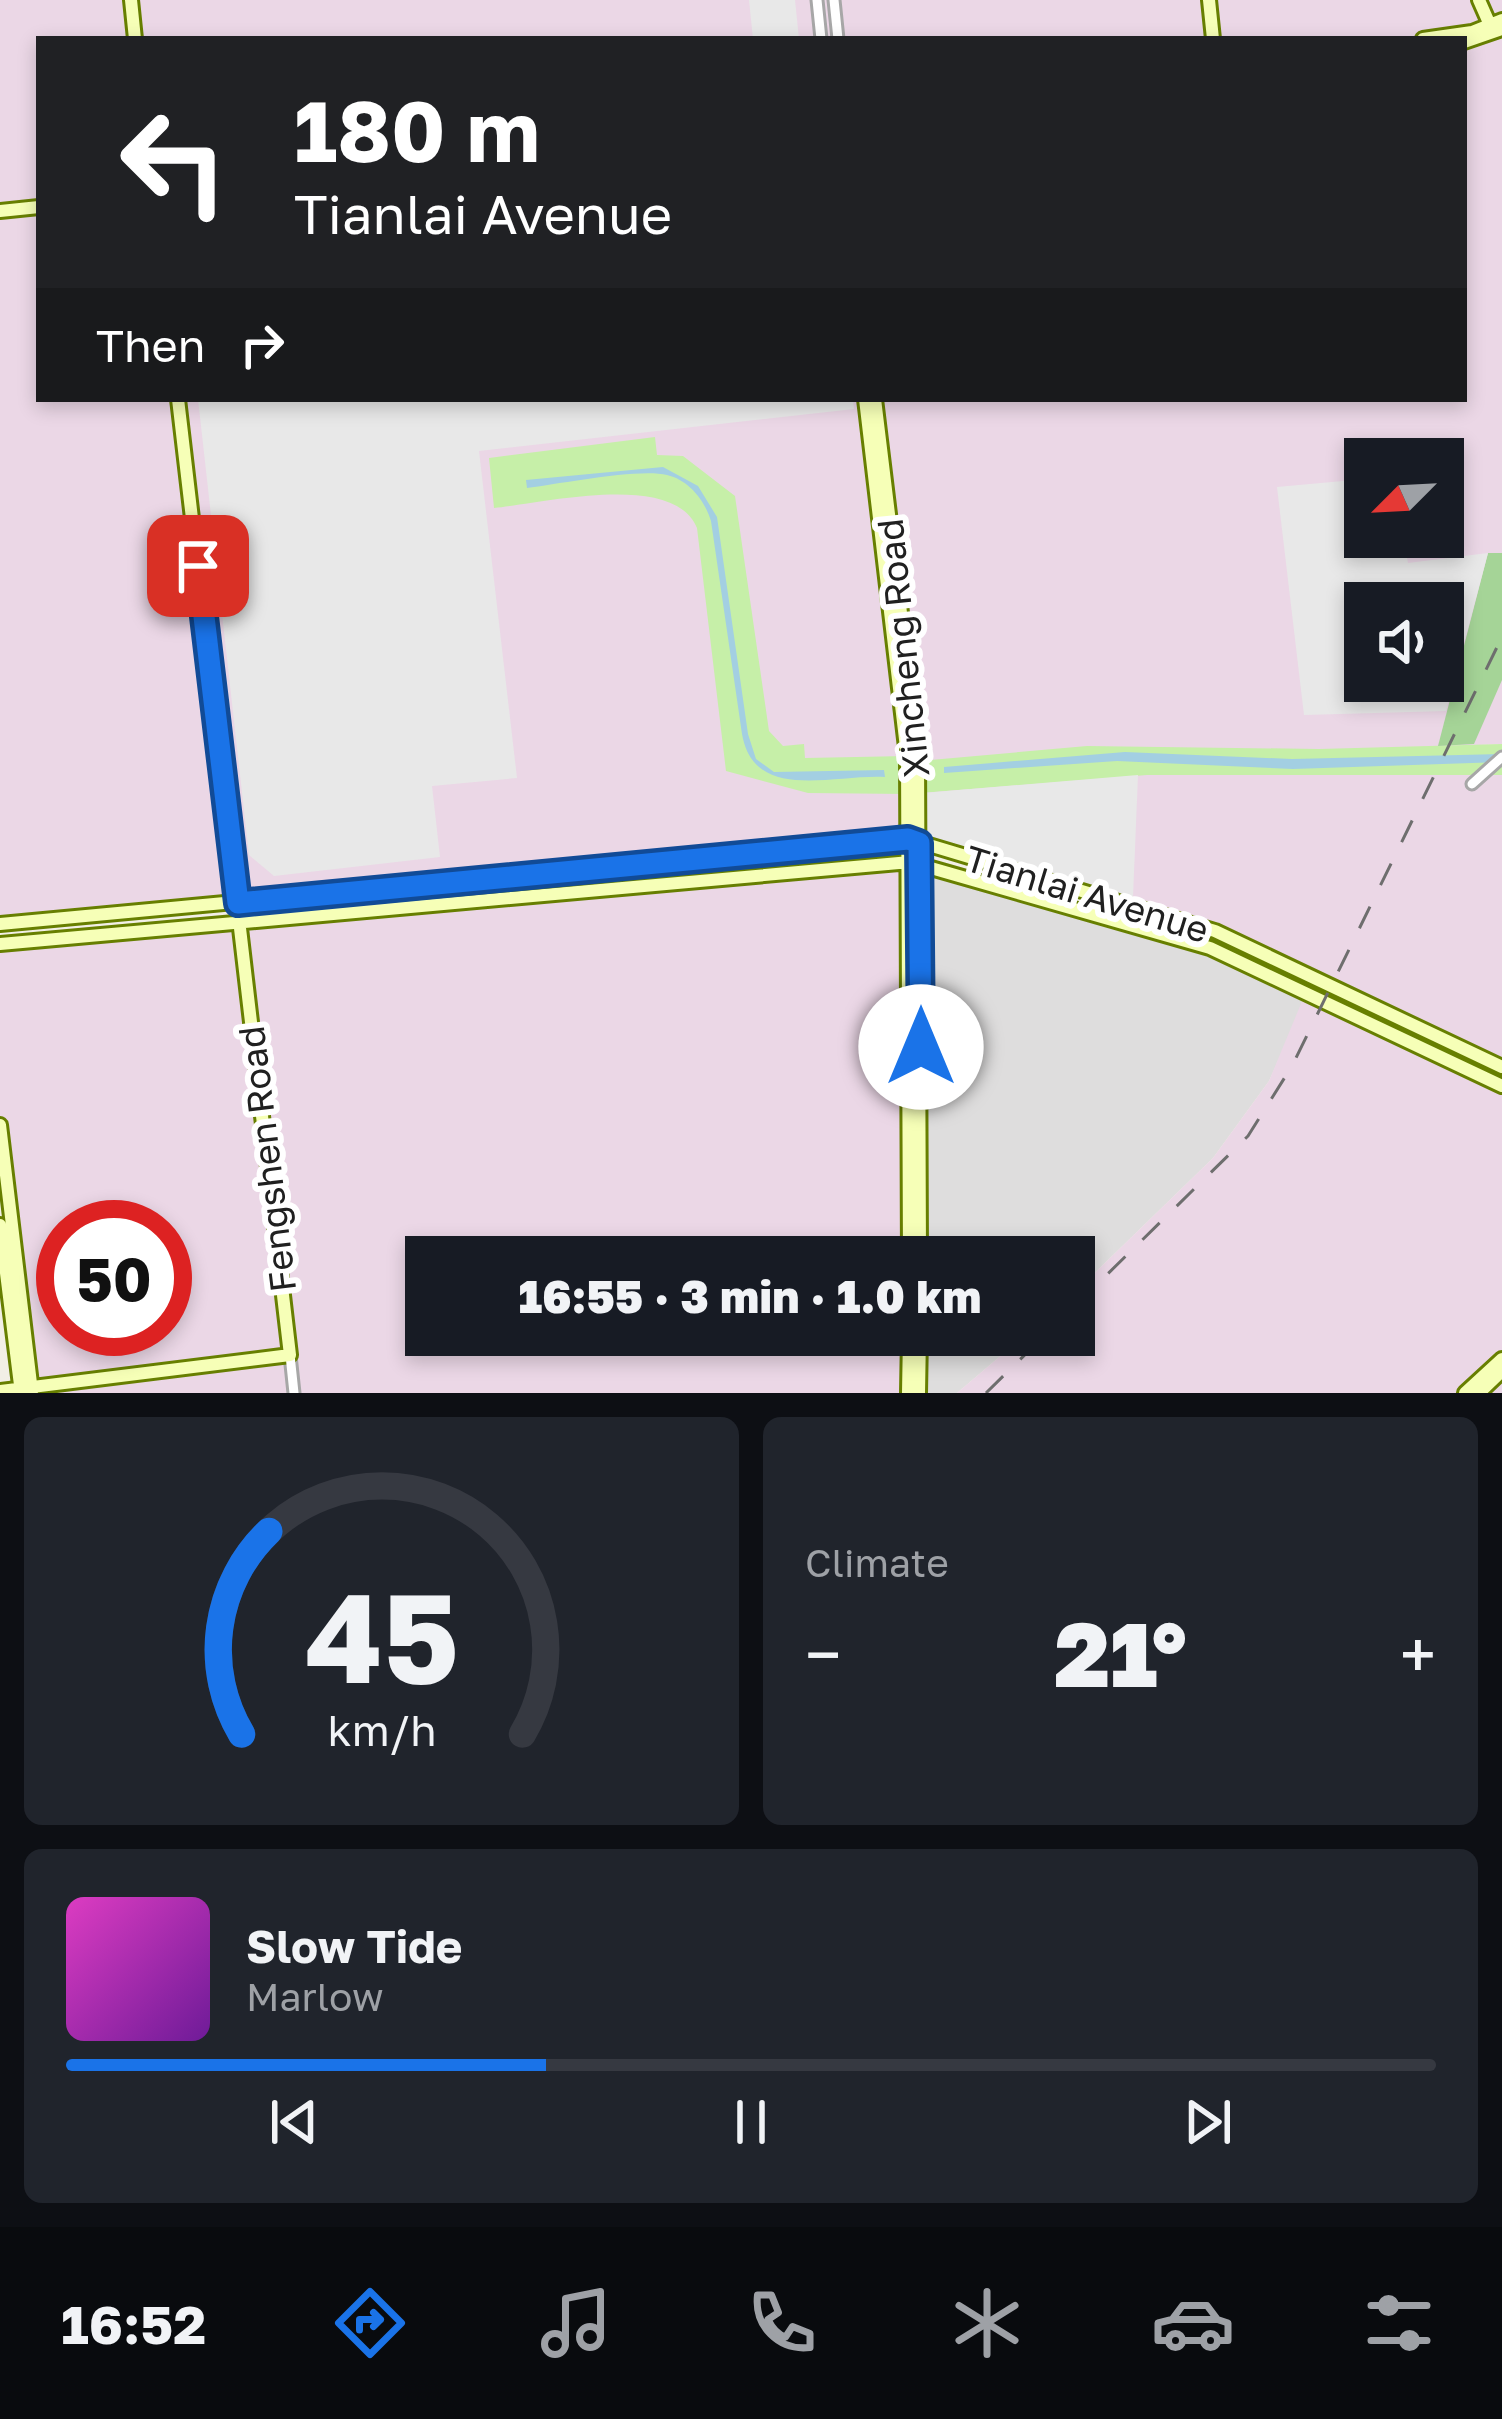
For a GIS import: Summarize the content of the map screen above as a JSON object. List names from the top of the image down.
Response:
{
  "streets": {
    "main road": ["Xincheng Road", "Tianlai Avenue", "Fengshen Road"]
  },
  "crossings": [
    ["Xincheng Road", "Tianlai Avenue"],
    ["Tianlai Avenue", "Fengshen Road"]
  ],
  "north": "bottom left",
  "page": {
    "turn": ["180 m", "Tianlai Avenue"],
    "then": "Then",
    "limit": "50",
    "trip": "16:55 · 3 min · 1.0 km",
    "tile": "Climate",
    "heat": ["−", "21°", "+"],
    "song": ["Slow Tide", "Marlow"],
    "tabs": "16:52",
    "gauge": ["45", "km/h"]
  }
}
